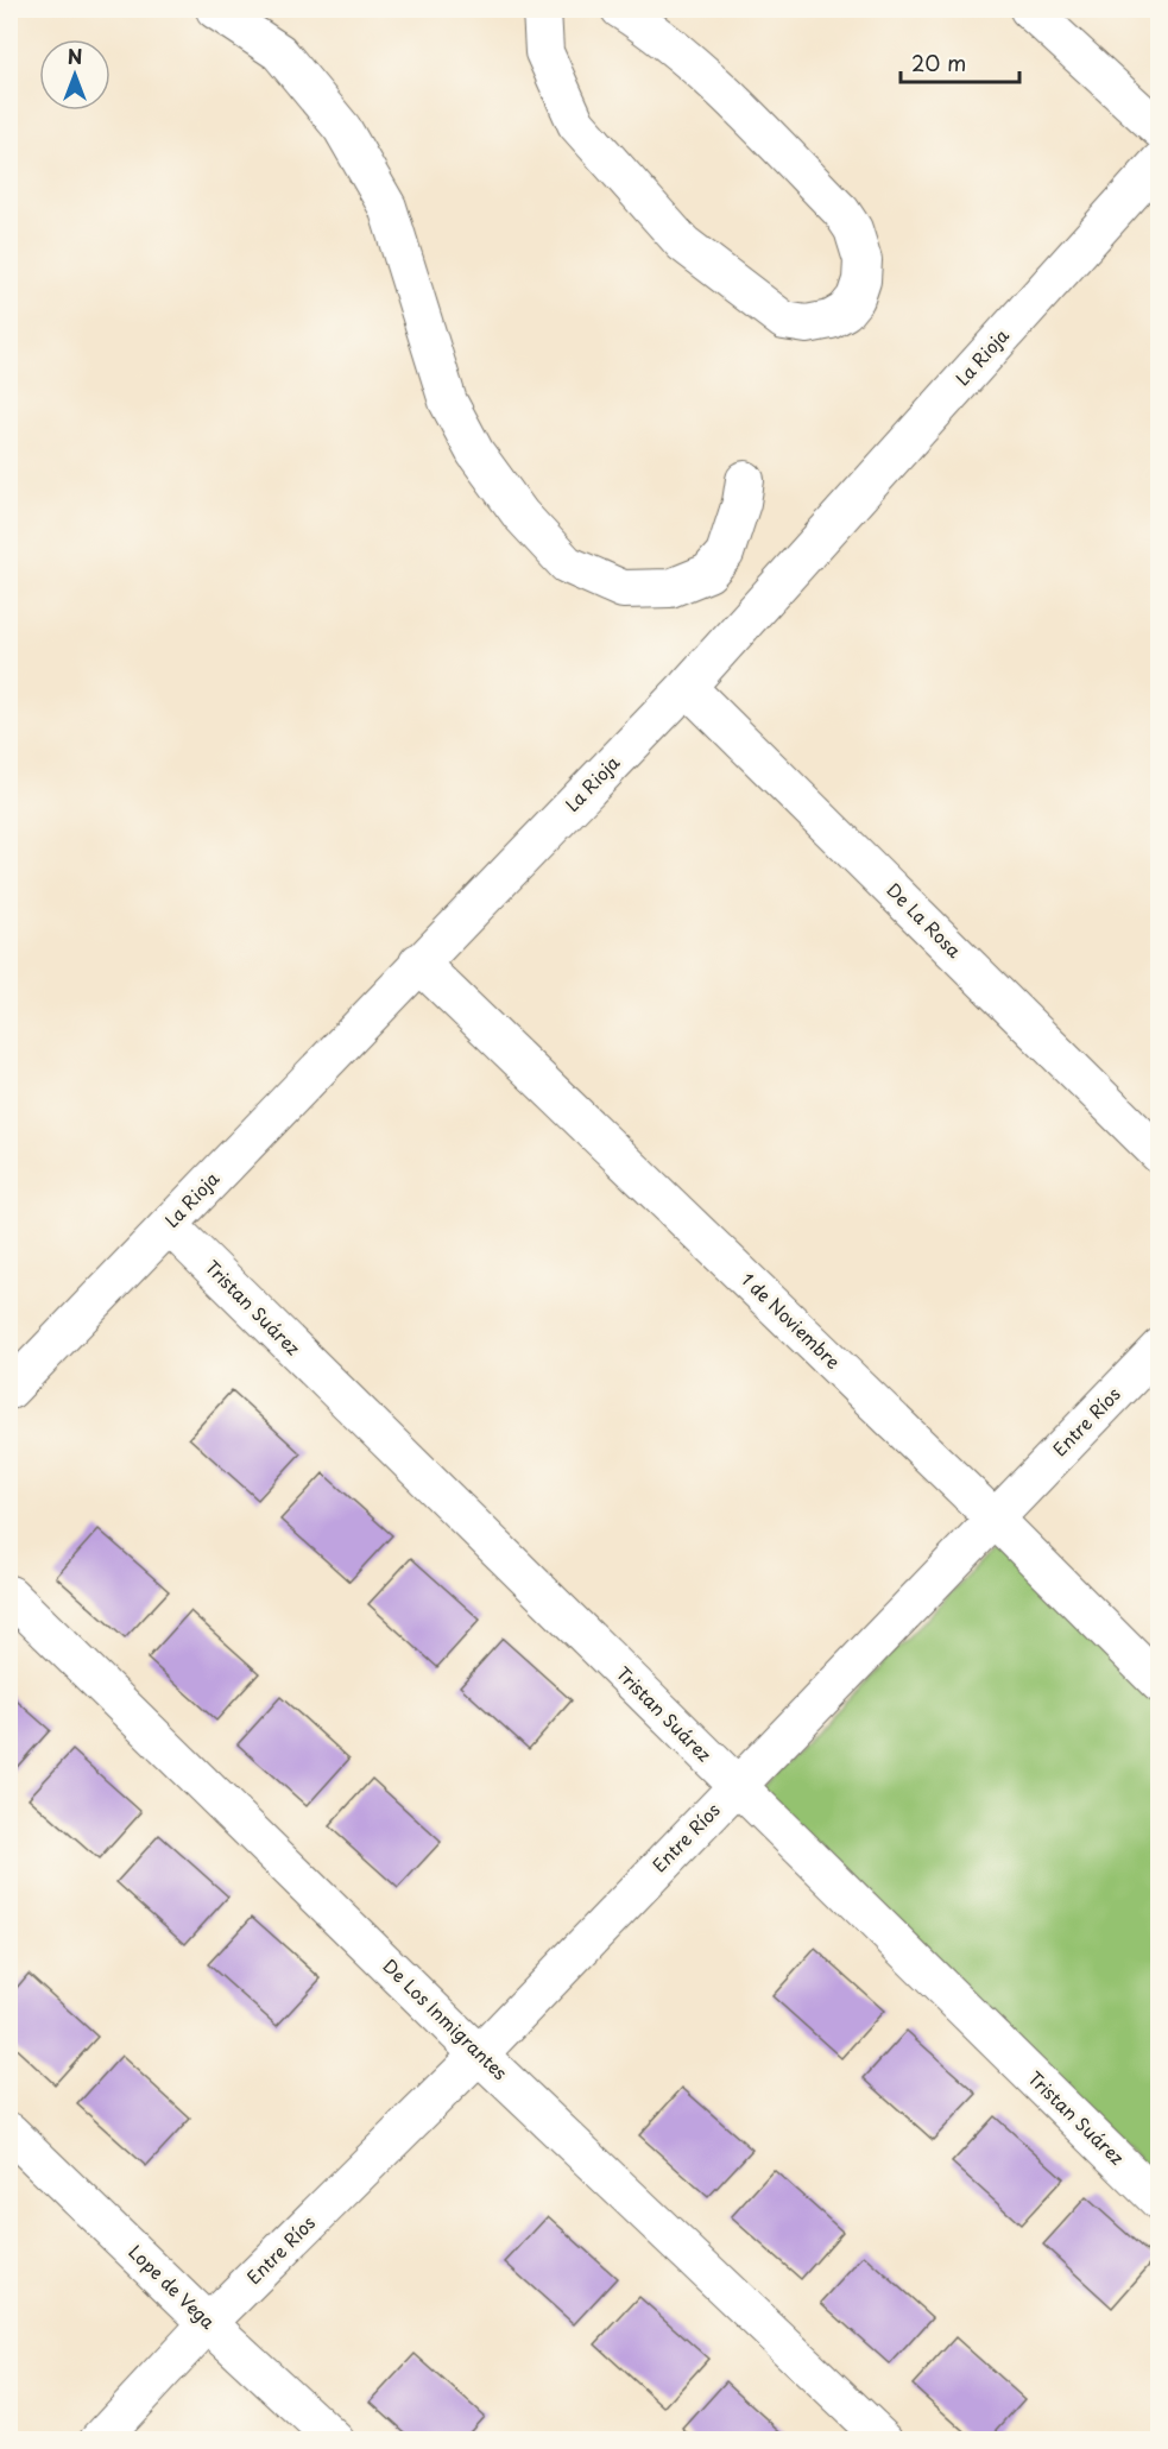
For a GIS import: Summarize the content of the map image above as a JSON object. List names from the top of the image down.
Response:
{
  "streets": {
    "street": [
      "La Rioja",
      "De La Rosa",
      "Tristan Suárez",
      "1 de Noviembre",
      "Entre Ríos",
      "De Los Inmigrantes",
      "Lope de Vega"
    ]
  },
  "crossings": [
    ["La Rioja", "De La Rosa"],
    ["La Rioja", "Tristan Suárez"],
    ["La Rioja", "1 de Noviembre"],
    ["Tristan Suárez", "Entre Ríos"],
    ["1 de Noviembre", "Entre Ríos"],
    ["Entre Ríos", "De Los Inmigrantes"],
    ["Entre Ríos", "Lope de Vega"]
  ],
  "scale_bar": "20 m",
  "north": "top"
}
